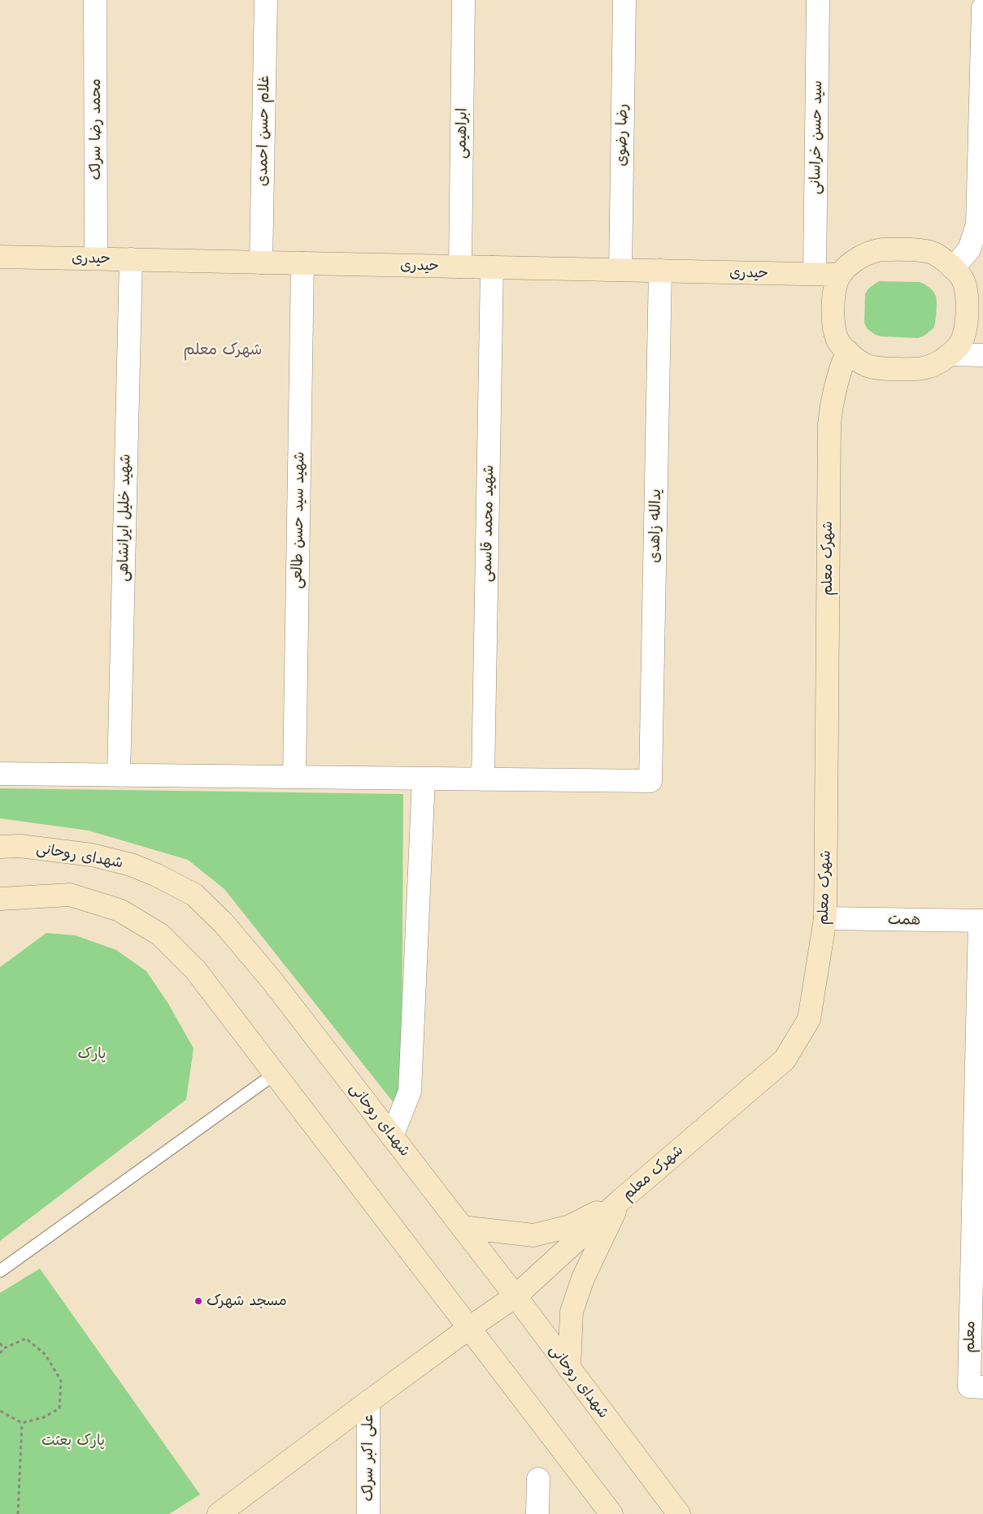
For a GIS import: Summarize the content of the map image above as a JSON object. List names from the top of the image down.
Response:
{
  "streets": {
    "street": [
      "محمد رضا سرلک",
      "غلام حسن احمدی",
      "ابراهیمی",
      "رضا رضوی",
      "سید حسن خراسانی",
      "حیدری",
      "شهید خلیل ایرانشاهی",
      "شهید سید حسن طالعی",
      "شهید محمد قاسمی",
      "یدالله زاهدی",
      "شهرک معلم",
      "شهدای روحانی",
      "همت",
      "معلم",
      "علی اکبر سرلک"
    ]
  },
  "crossings": [
    ["محمد رضا سرلک", "حیدری"],
    ["غلام حسن احمدی", "حیدری"],
    ["ابراهیمی", "حیدری"],
    ["رضا رضوی", "حیدری"],
    ["سید حسن خراسانی", "حیدری"],
    ["حیدری", "شهید خلیل ایرانشاهی"],
    ["حیدری", "شهید سید حسن طالعی"],
    ["حیدری", "شهید محمد قاسمی"],
    ["حیدری", "یدالله زاهدی"],
    ["حیدری", "شهرک معلم"],
    ["شهید محمد قاسمی", "یدالله زاهدی"],
    ["شهرک معلم", "شهدای روحانی"],
    ["شهرک معلم", "همت"],
    ["شهرک معلم", "علی اکبر سرلک"],
    ["همت", "معلم"]
  ],
  "districts": ["شهرک معلم"],
  "parks": ["پارک", "پارک بعثت"],
  "places": ["مسجد شهرک"]
}
